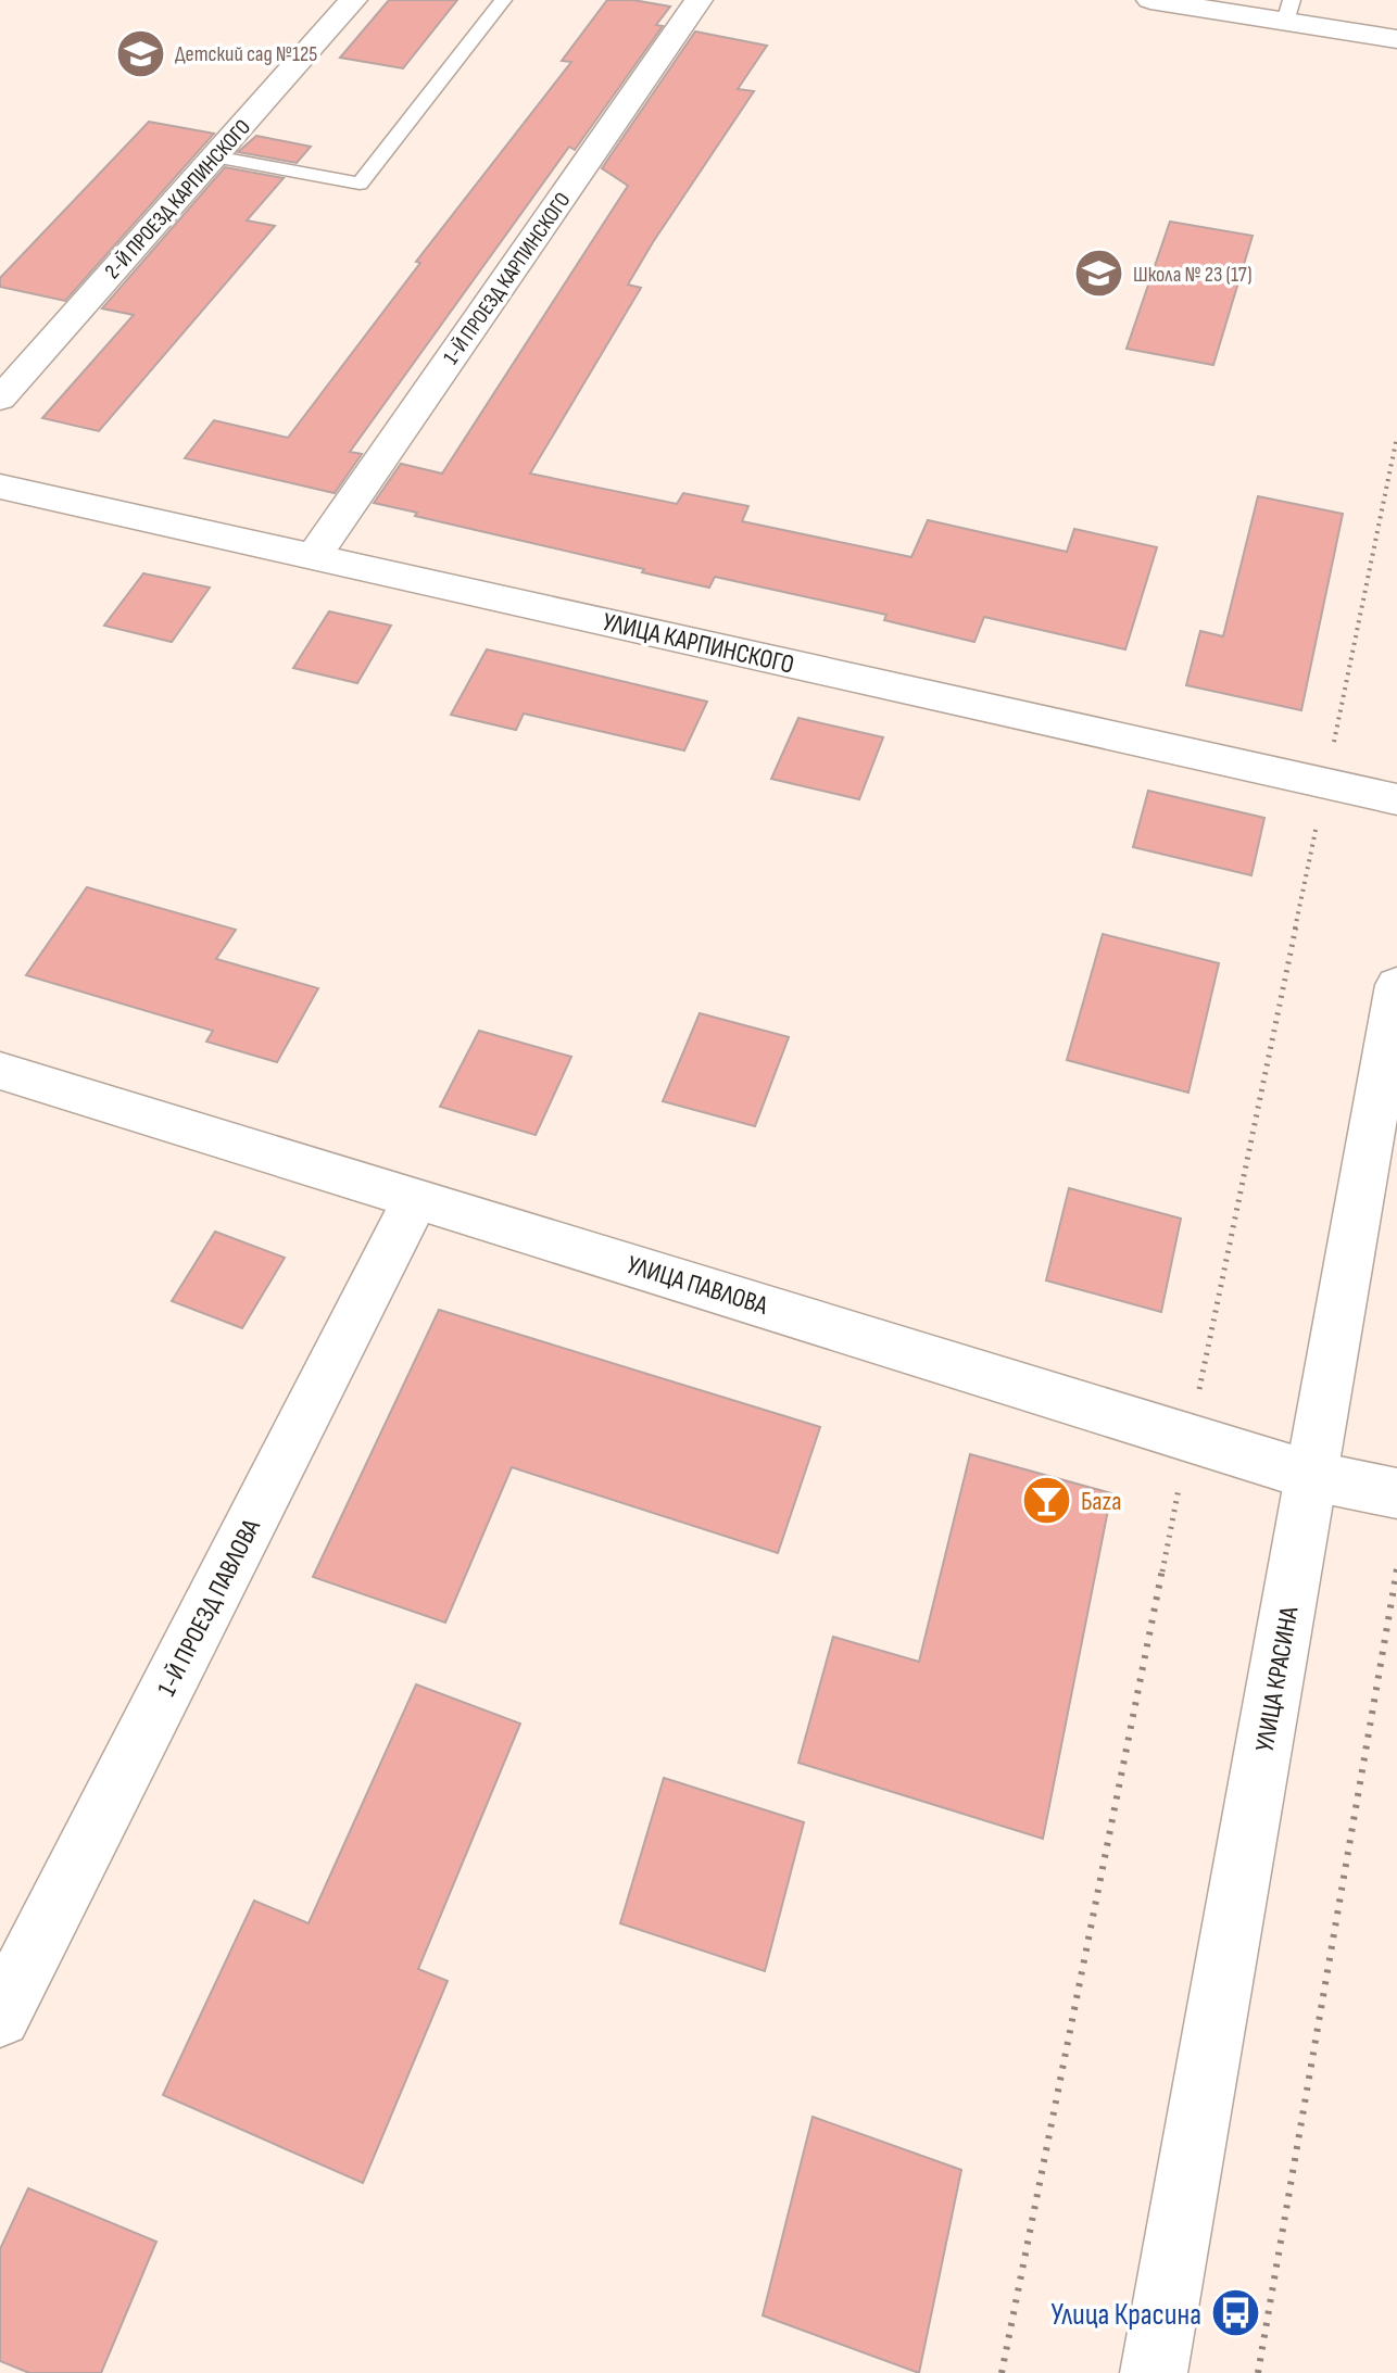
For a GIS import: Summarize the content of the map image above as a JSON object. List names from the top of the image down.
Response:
{
  "streets": {
    "street": [
      "2-Й ПРОЕЗД КАРПИНСКОГО",
      "1-Й ПРОЕЗД КАРПИНСКОГО",
      "УЛИЦА КАРПИНСКОГО",
      "УЛИЦА ПАВЛОВА",
      "1-Й ПРОЕЗД ПАВЛОВА",
      "УЛИЦА КРАСИНА"
    ]
  },
  "crossings": [
    ["1-Й ПРОЕЗД КАРПИНСКОГО", "УЛИЦА КАРПИНСКОГО"],
    ["УЛИЦА ПАВЛОВА", "1-Й ПРОЕЗД ПАВЛОВА"],
    ["УЛИЦА ПАВЛОВА", "УЛИЦА КРАСИНА"]
  ],
  "places": {
    "school or university": ["Детский сад №125", "Школа № 23 (17)"],
    "bar": ["Баza"],
    "bus stop": ["Улица Красина"]
  }
}
